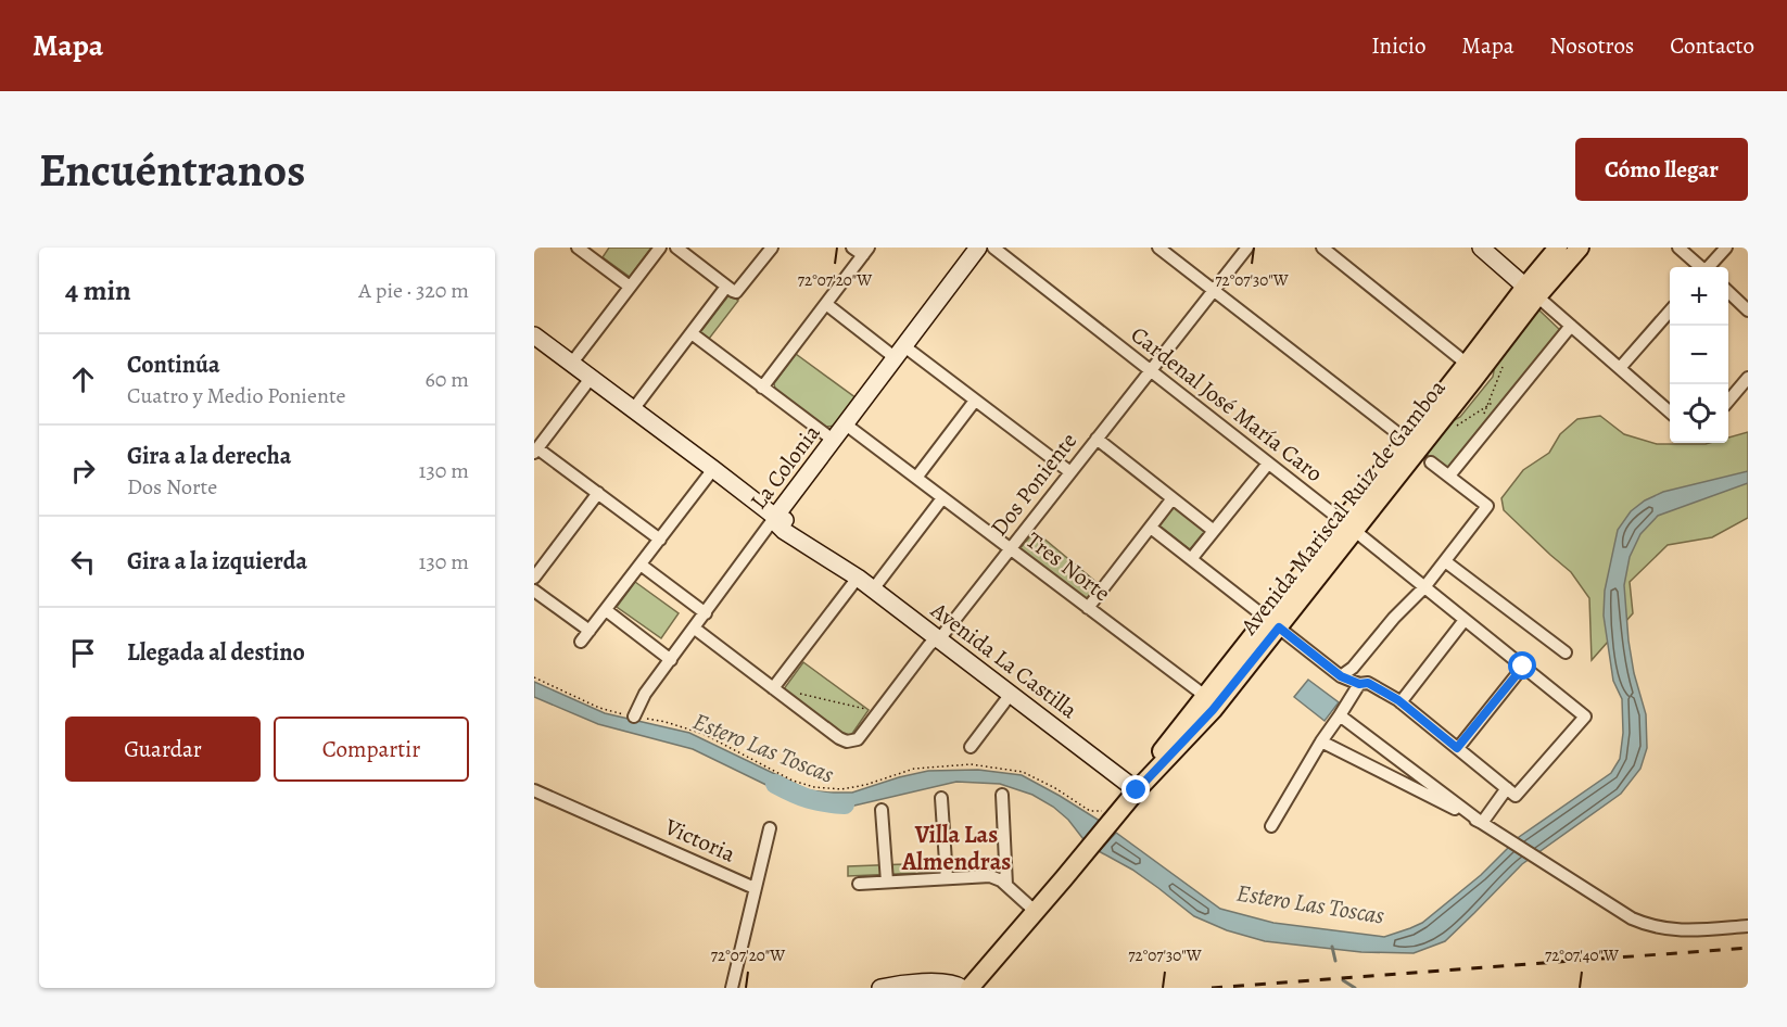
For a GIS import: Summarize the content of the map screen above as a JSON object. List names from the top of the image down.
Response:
{
  "streets": {
    "main road": ["La Colonia", "Avenida Mariscal Ruiz de Gamboa", "Avenida La Castilla"],
    "street": [
      "Cardenal José María Caro",
      "Dos Poniente",
      "Tres Norte",
      "Victoria"
    ]
  },
  "crossings": [
    ["Cardenal José María Caro", "Dos Poniente"],
    ["Cardenal José María Caro", "Avenida Mariscal Ruiz de Gamboa"],
    ["La Colonia", "Tres Norte"],
    ["La Colonia", "Avenida La Castilla"],
    ["Dos Poniente", "Tres Norte"],
    ["Dos Poniente", "Avenida La Castilla"],
    ["Avenida Mariscal Ruiz de Gamboa", "Tres Norte"],
    ["Avenida Mariscal Ruiz de Gamboa", "Avenida La Castilla"]
  ],
  "districts": ["Villa Las Almendras"],
  "water": ["Estero Las Toscas"],
  "page": {
    "header": "Mapa",
    "nav": [
      "Inicio",
      "Mapa",
      "Nosotros",
      "Contacto"
    ],
    "buttons": [
      "Cómo llegar",
      ["Guardar", "Compartir"]
    ],
    "title": "Encuéntranos",
    "heading": ["4 min", "A pie · 320 m"],
    "map_buttons": ["+", "−"],
    "list": [
      ["Continúa", "Cuatro y Medio Poniente", "60 m"],
      ["Gira a la derecha", "Dos Norte", "130 m"],
      ["Gira a la izquierda", "130 m"],
      "Llegada al destino"
    ]
  },
  "coordinates": ["72°07'20\"W", "72°07'30\"W", "72°07'40\"W"]
}
